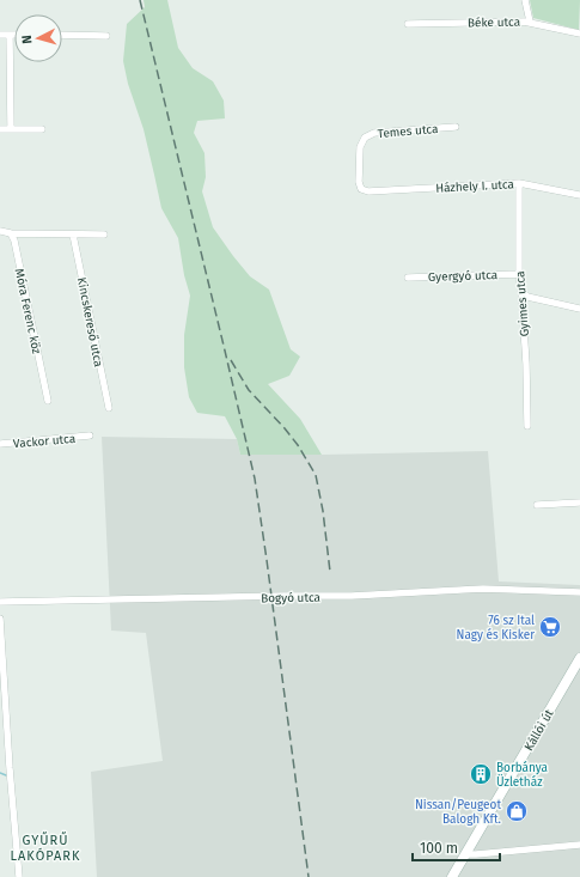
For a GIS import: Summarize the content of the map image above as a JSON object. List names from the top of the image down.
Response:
{
  "streets": {
    "main road": ["Kállói út"],
    "street": [
      "Béke utca",
      "Temes utca",
      "Házhely I. utca",
      "Gyergyó utca",
      "Gyimes utca",
      "Móra Ferenc köz",
      "Kincskereső utca",
      "Vackor utca",
      "Bogyó utca"
    ]
  },
  "crossings": [
    ["Temes utca", "Házhely I. utca"],
    ["Házhely I. utca", "Gyimes utca"],
    ["Gyergyó utca", "Gyimes utca"]
  ],
  "districts": ["GYŰRŰ LAKÓPARK"],
  "places": {
    "supermarket": ["76 sz Ital Nagy és Kisker"],
    "building": ["Borbánya Üzletház"],
    "shop": ["Nissan/Peugeot Balogh Kft."]
  },
  "scale_bar": "100 m",
  "north": "left"
}
